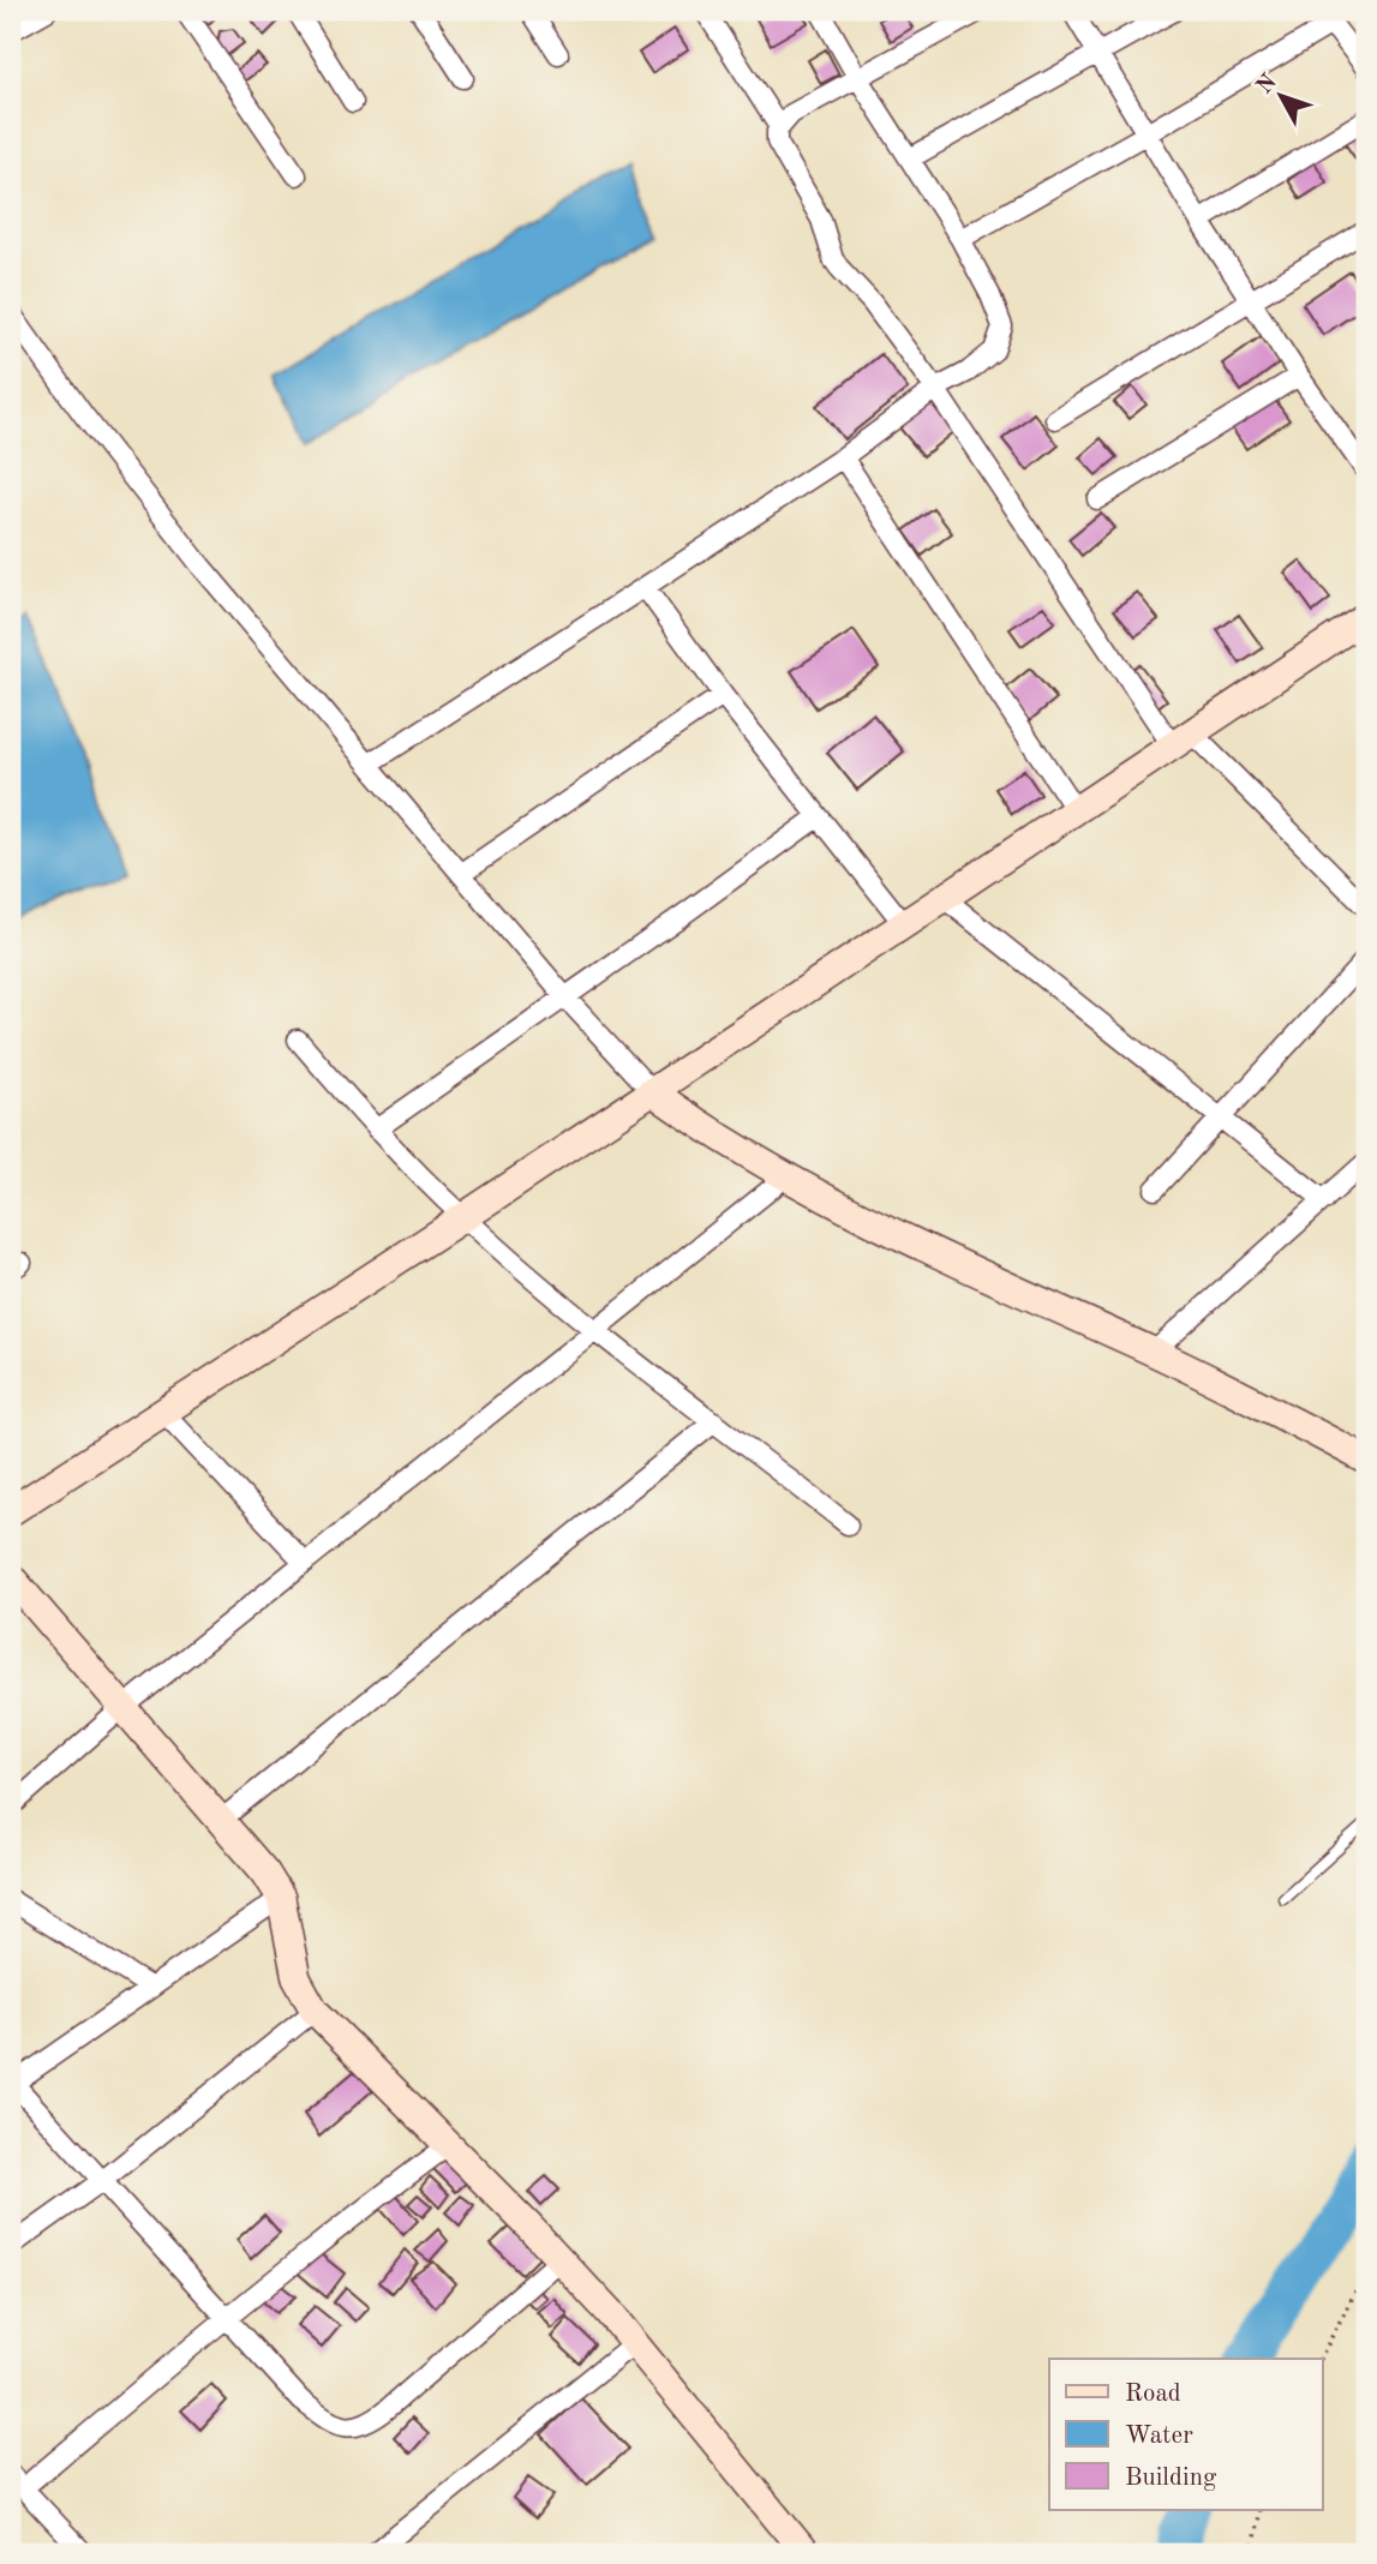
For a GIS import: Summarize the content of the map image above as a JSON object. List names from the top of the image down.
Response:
{
  "legend": ["Road", "Water", "Building"],
  "north": "top left"
}
